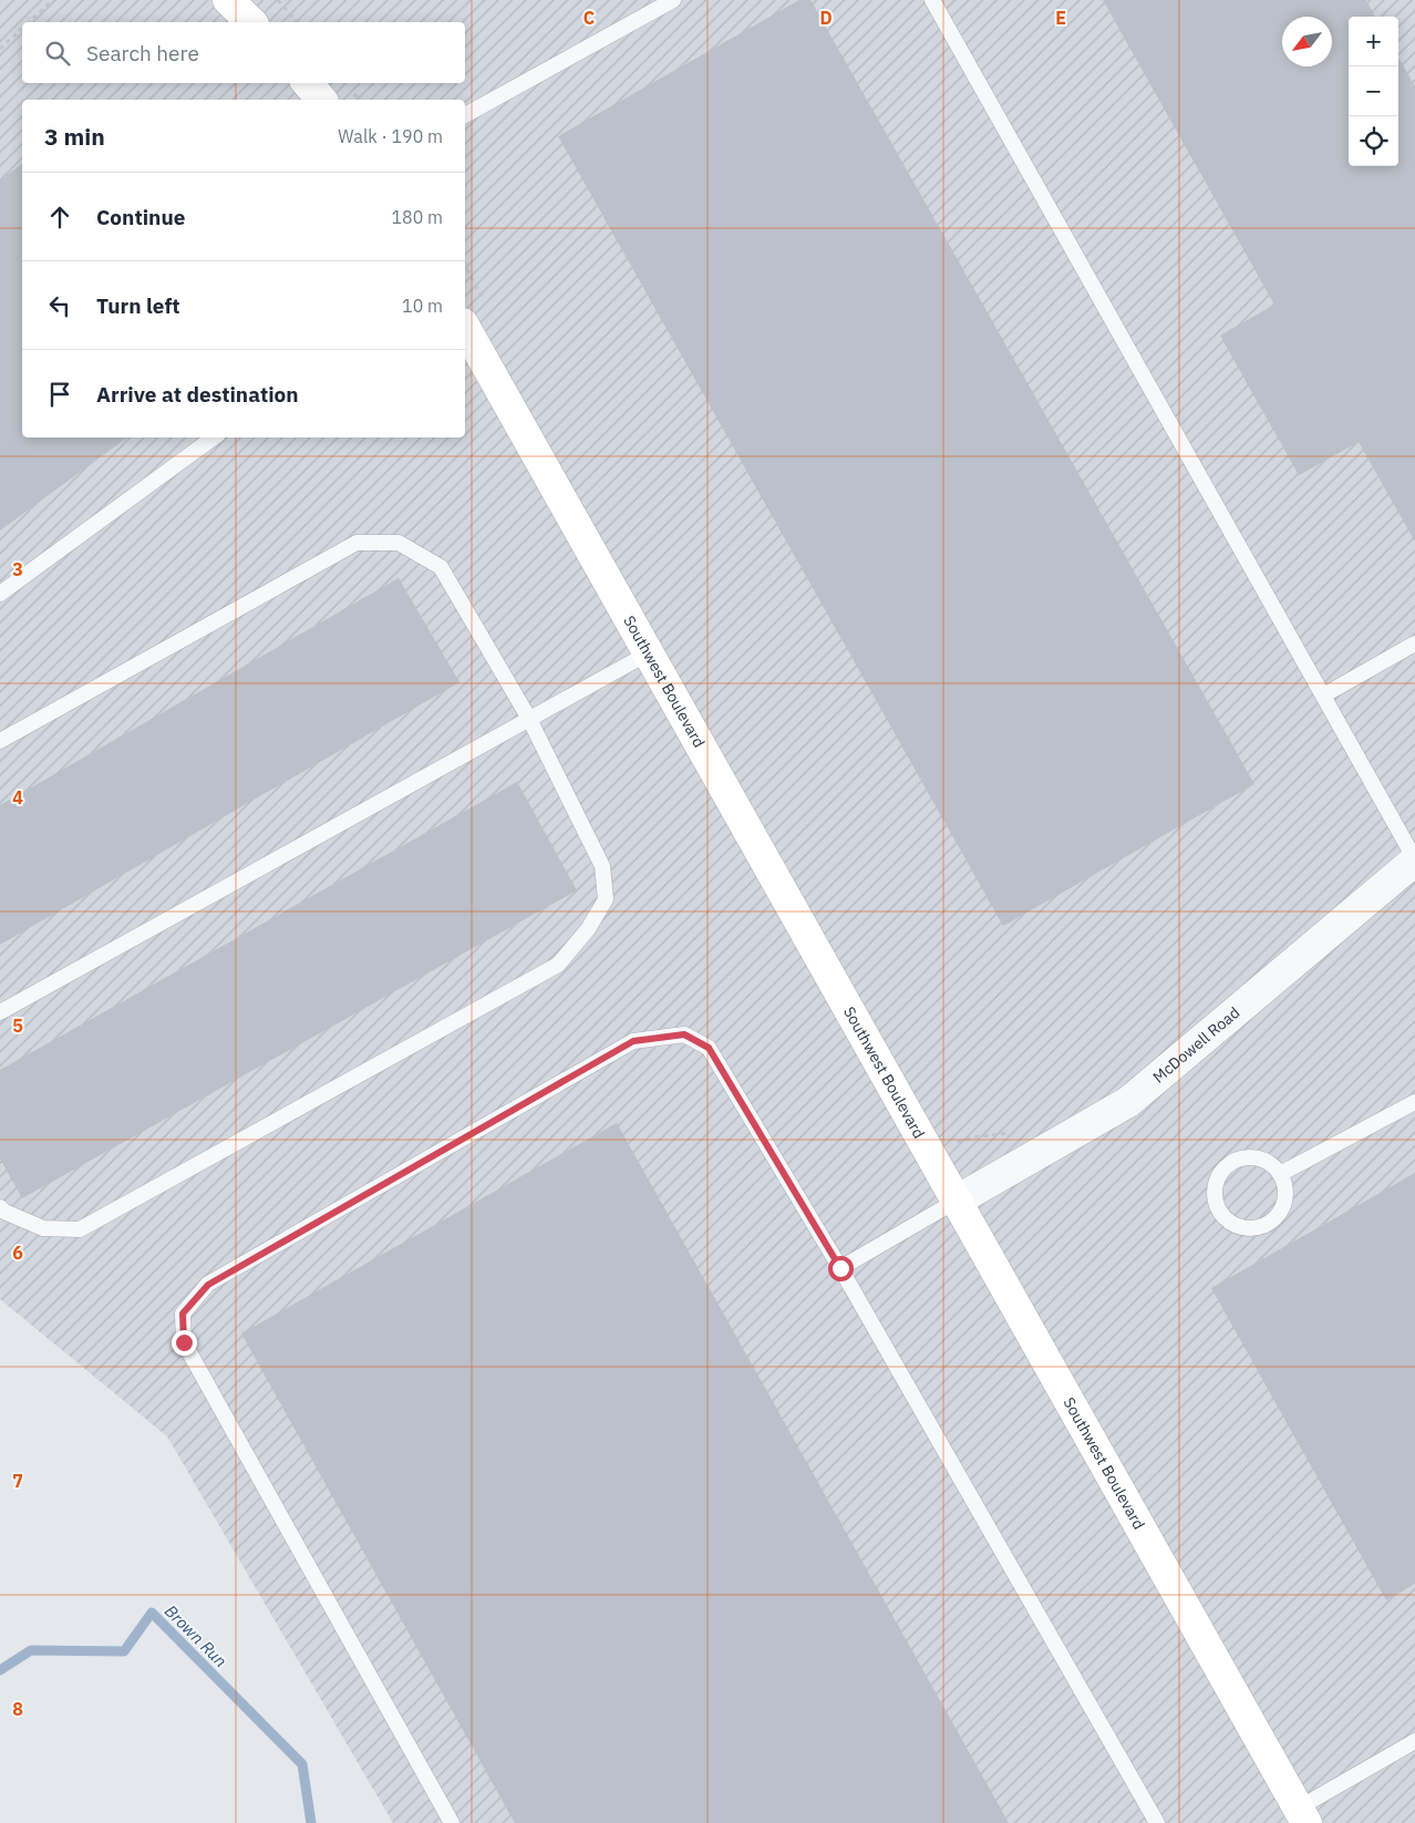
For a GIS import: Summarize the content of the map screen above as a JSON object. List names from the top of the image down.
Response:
{
  "streets": {
    "street": ["Southwest Boulevard", "McDowell Road"]
  },
  "crossings": [
    ["Southwest Boulevard", "McDowell Road"]
  ],
  "water": ["Brown Run"],
  "north": "bottom left",
  "page": {
    "map_buttons": ["+", "−"],
    "search": "Search here",
    "heading": ["3 min", "Walk · 190 m"],
    "list": [
      ["Continue", "180 m"],
      ["Turn left", "10 m"],
      "Arrive at destination"
    ]
  },
  "grid": {
    "columns": ["C", "D", "E"],
    "rows": [
      "3",
      "4",
      "5",
      "6",
      "7",
      "8"
    ]
  }
}
